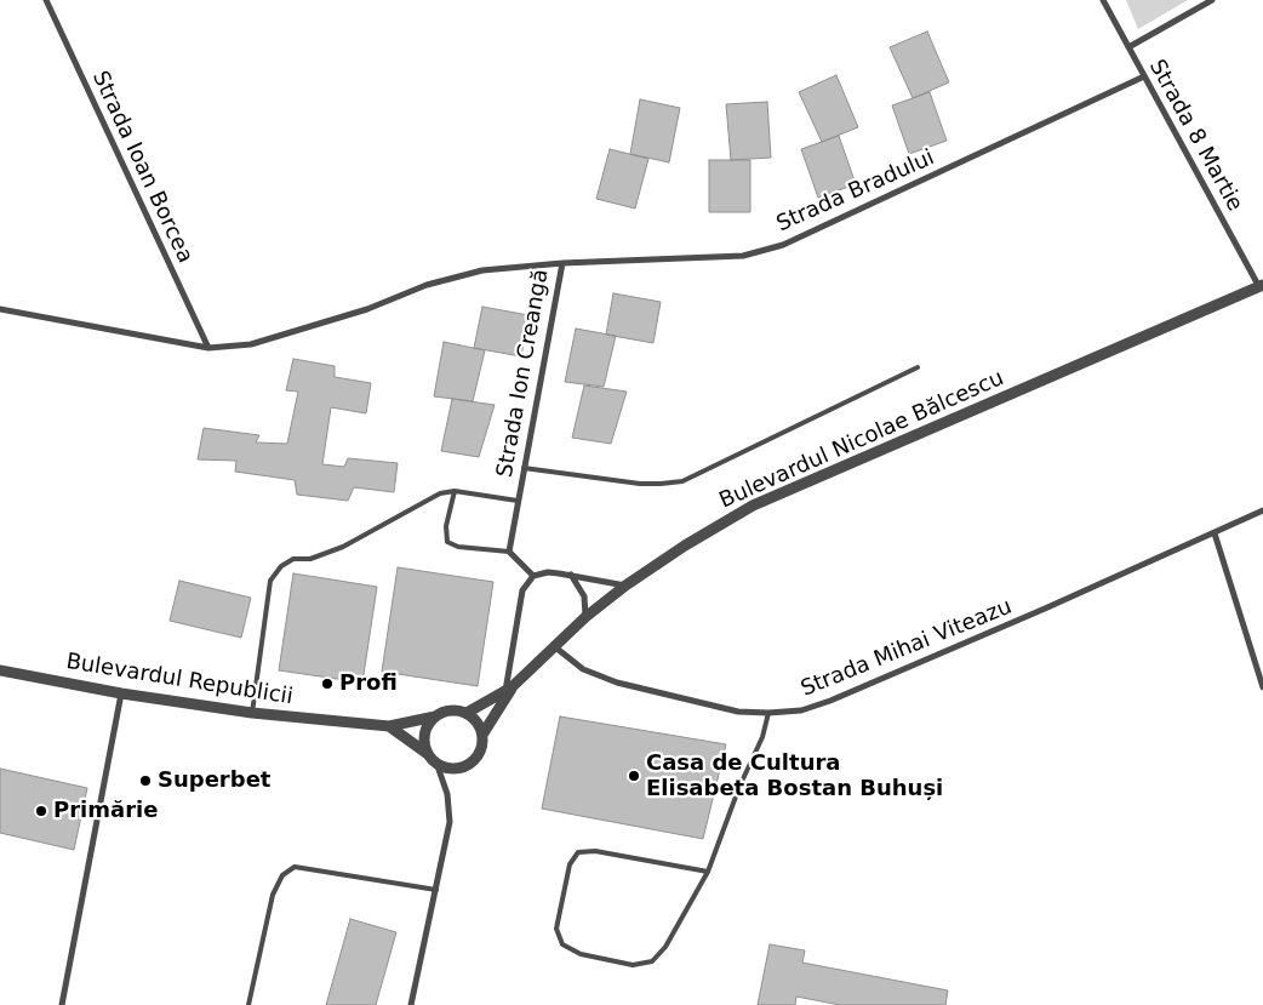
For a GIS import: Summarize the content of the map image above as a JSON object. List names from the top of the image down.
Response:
{
  "streets": {
    "street": [
      "Strada 8 Martie",
      "Strada Ioan Borcea",
      "Strada Bradului",
      "Strada Ion Creangă",
      "Bulevardul Nicolae Bălcescu",
      "Strada Mihai Viteazu",
      "Bulevardul Republicii"
    ]
  },
  "crossings": [
    ["Strada 8 Martie", "Strada Bradului"],
    ["Strada 8 Martie", "Bulevardul Nicolae Bălcescu"],
    ["Strada Ioan Borcea", "Strada Ion Creangă"],
    ["Strada Bradului", "Strada Ion Creangă"],
    ["Bulevardul Nicolae Bălcescu", "Strada Mihai Viteazu"],
    ["Bulevardul Nicolae Bălcescu", "Bulevardul Republicii"]
  ],
  "places": [
    "Profi",
    "Casa de Cultura Elisabeta Bostan Buhuși",
    "Superbet",
    "Primărie"
  ]
}
